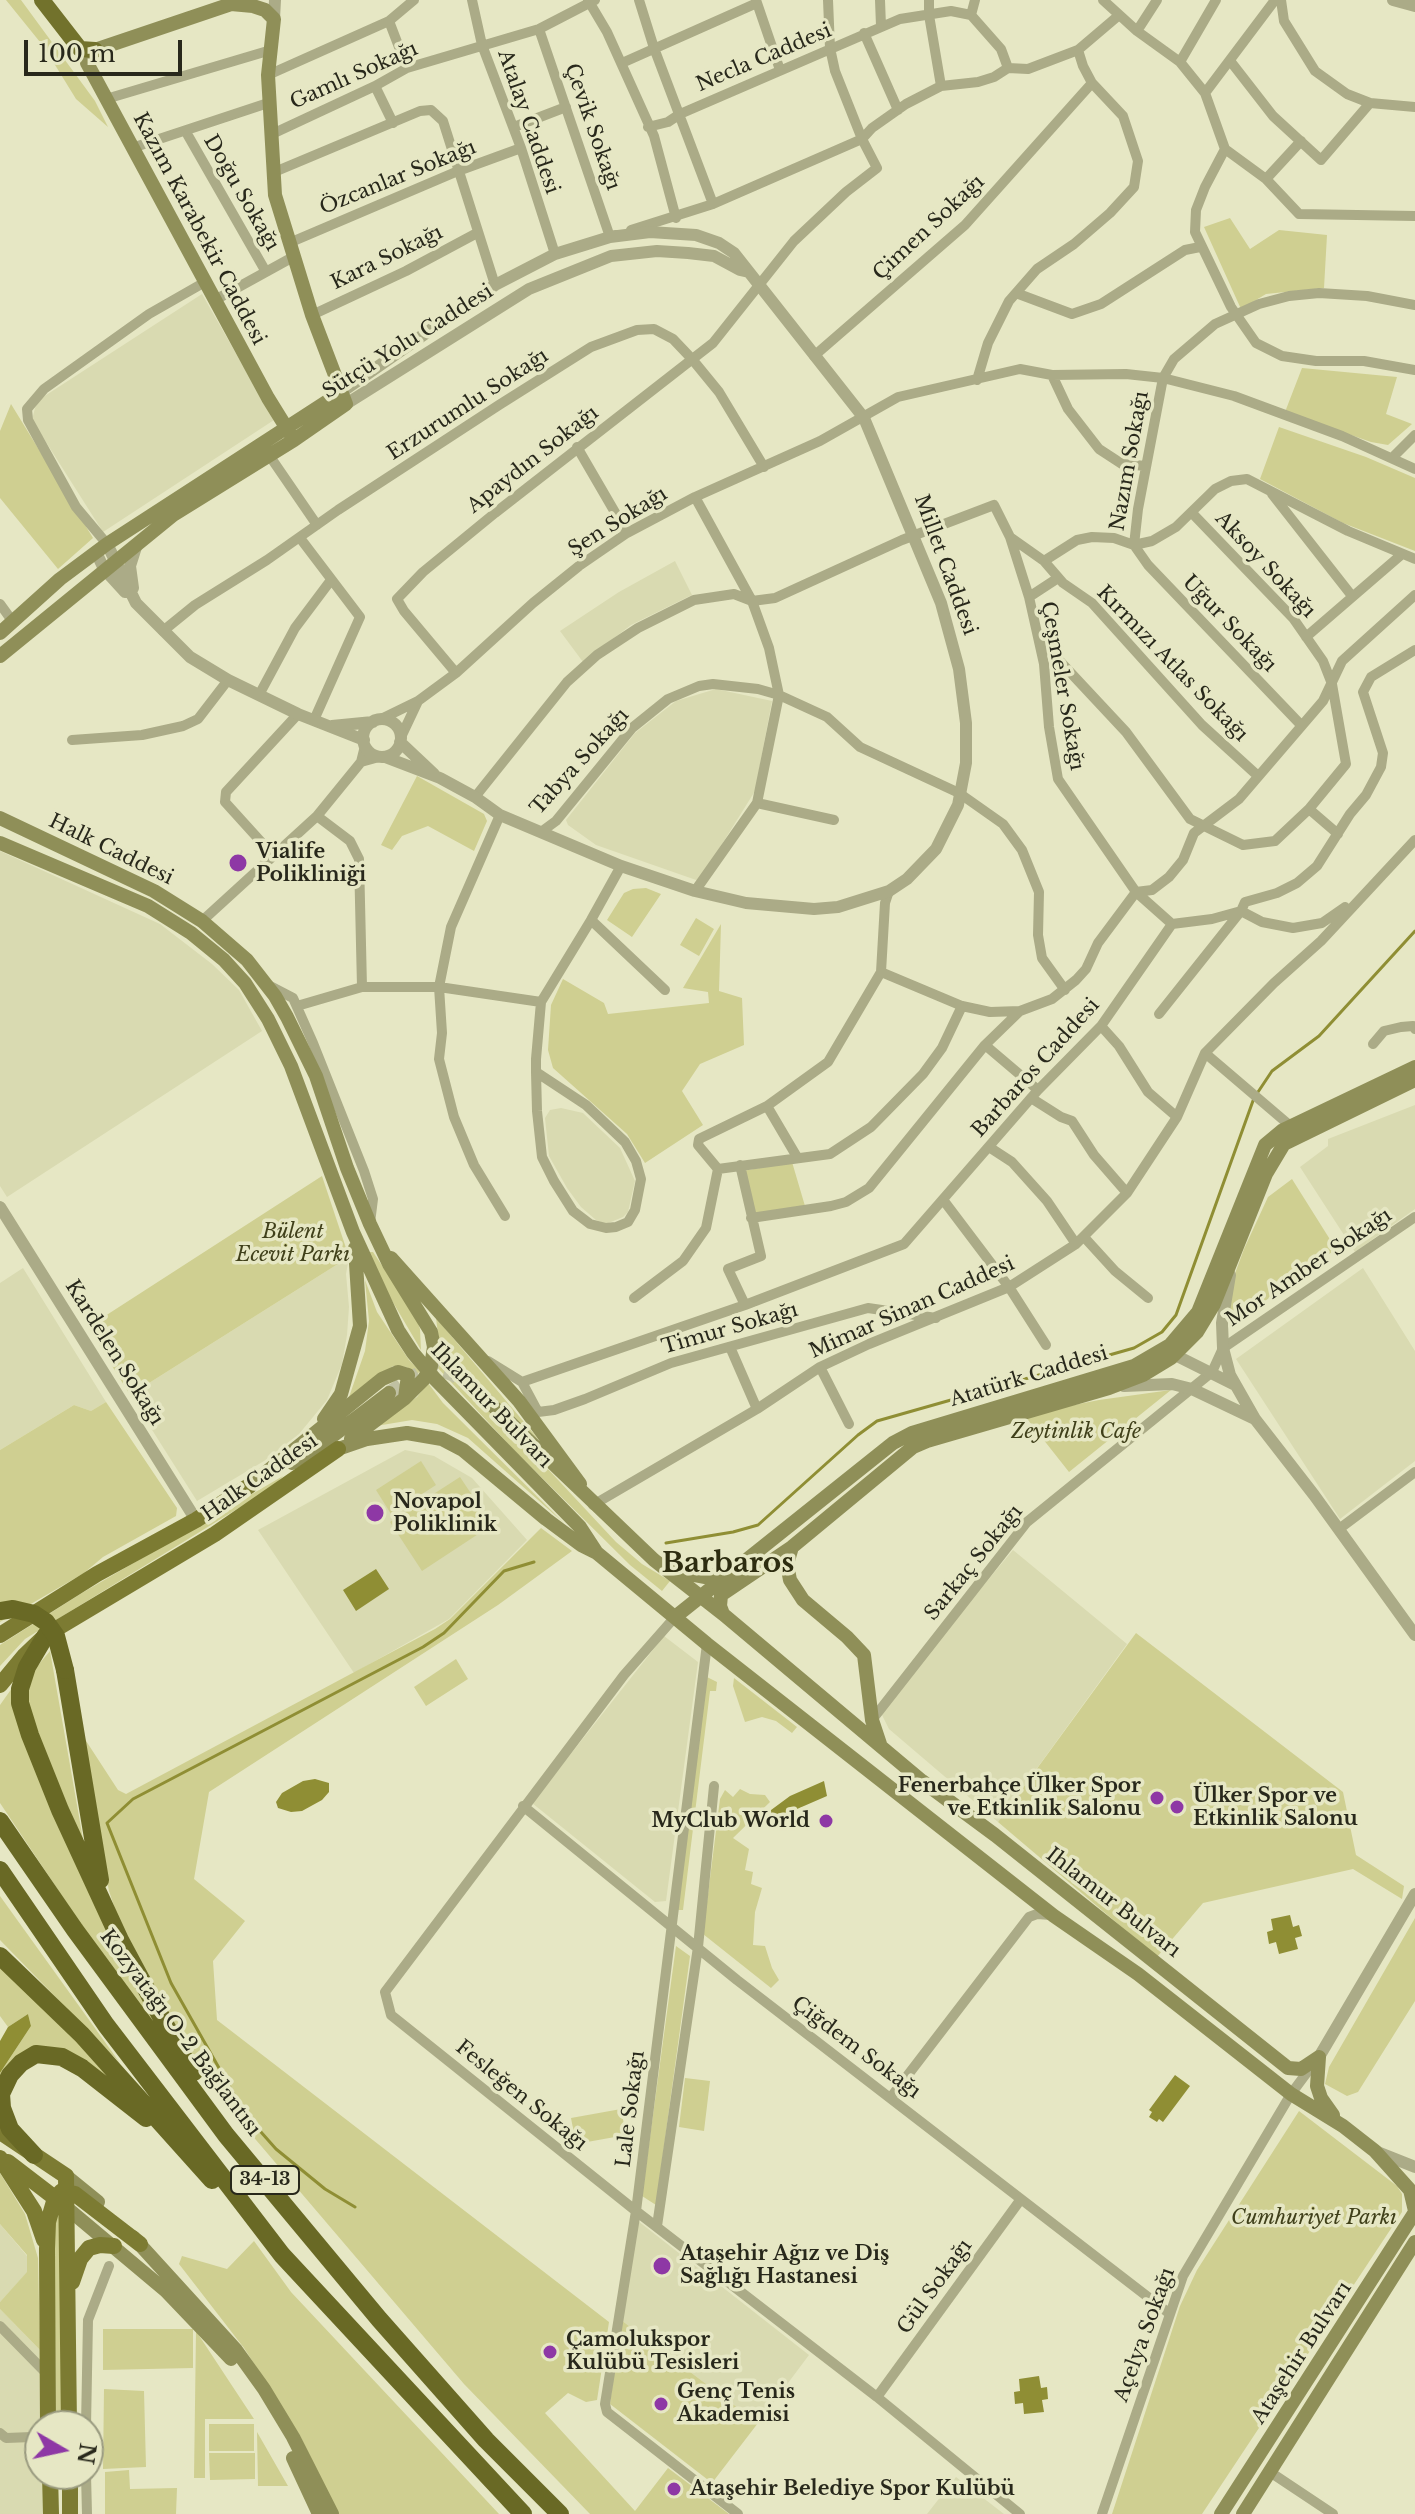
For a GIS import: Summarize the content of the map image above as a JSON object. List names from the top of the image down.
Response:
{
  "streets": {
    "highway": ["Kozyatağı O-2 Bağlantısı", "34-13"],
    "main road": [
      "Kazım Karabekir Caddesi",
      "Sütçü Yolu Caddesi",
      "Halk Caddesi",
      "Atatürk Caddesi",
      "Ihlamur Bulvarı",
      "Ataşehir Bulvarı"
    ],
    "street": [
      "Necla Caddesi",
      "Gamlı Sokağı",
      "Atalay Caddesi",
      "Çevik Sokağı",
      "Özcanlar Sokağı",
      "Doğu Sokağı",
      "Çimen Sokağı",
      "Kara Sokağı",
      "Erzurumlu Sokağı",
      "Apaydın Sokağı",
      "Nazım Sokağı",
      "Şen Sokağı",
      "Millet Caddesi",
      "Aksoy Sokağı",
      "Uğur Sokağı",
      "Kırmızı Atlas Sokağı",
      "Çeşmeler Sokağı",
      "Tabya Sokağı",
      "Barbaros Caddesi",
      "Mor Amber Sokağı",
      "Mimar Sinan Caddesi",
      "Timur Sokağı",
      "Kardelen Sokağı",
      "Sarkaç Sokağı",
      "Çiğdem Sokağı",
      "Fesleğen Sokağı",
      "Lale Sokağı",
      "Gül Sokağı",
      "Açelya Sokağı"
    ]
  },
  "crossings": [
    ["Gamlı Sokağı", "Atalay Caddesi"],
    ["Gamlı Sokağı", "Çevik Sokağı"],
    ["Atalay Caddesi", "Özcanlar Sokağı"],
    ["Atalay Caddesi", "Sütçü Yolu Caddesi"],
    ["Çevik Sokağı", "Sütçü Yolu Caddesi"],
    ["Özcanlar Sokağı", "Doğu Sokağı"],
    ["Özcanlar Sokağı", "Kazım Karabekir Caddesi"],
    ["Çimen Sokağı", "Millet Caddesi"],
    ["Kazım Karabekir Caddesi", "Sütçü Yolu Caddesi"],
    ["Sütçü Yolu Caddesi", "Apaydın Sokağı"],
    ["Sütçü Yolu Caddesi", "Millet Caddesi"],
    ["Erzurumlu Sokağı", "Apaydın Sokağı"],
    ["Erzurumlu Sokağı", "Şen Sokağı"],
    ["Apaydın Sokağı", "Şen Sokağı"],
    ["Apaydın Sokağı", "Millet Caddesi"],
    ["Nazım Sokağı", "Şen Sokağı"],
    ["Nazım Sokağı", "Uğur Sokağı"],
    ["Şen Sokağı", "Millet Caddesi"],
    ["Millet Caddesi", "Çeşmeler Sokağı"],
    ["Millet Caddesi", "Tabya Sokağı"],
    ["Aksoy Sokağı", "Çeşmeler Sokağı"],
    ["Kırmızı Atlas Sokağı", "Çeşmeler Sokağı"],
    ["Çeşmeler Sokağı", "Barbaros Caddesi"],
    ["Halk Caddesi", "Mimar Sinan Caddesi"],
    ["Halk Caddesi", "Timur Sokağı"],
    ["Halk Caddesi", "Ihlamur Bulvarı"],
    ["Mor Amber Sokağı", "Sarkaç Sokağı"],
    ["Mimar Sinan Caddesi", "Timur Sokağı"],
    ["Atatürk Caddesi", "Ihlamur Bulvarı"],
    ["Atatürk Caddesi", "Fesleğen Sokağı"],
    ["Ihlamur Bulvarı", "Fesleğen Sokağı"],
    ["Ihlamur Bulvarı", "Lale Sokağı"],
    ["Ihlamur Bulvarı", "Açelya Sokağı"],
    ["Ihlamur Bulvarı", "Ataşehir Bulvarı"],
    ["Çiğdem Sokağı", "Fesleğen Sokağı"],
    ["Çiğdem Sokağı", "Lale Sokağı"],
    ["Çiğdem Sokağı", "Gül Sokağı"],
    ["Çiğdem Sokağı", "Açelya Sokağı"],
    ["Fesleğen Sokağı", "Lale Sokağı"],
    ["Fesleğen Sokağı", "Gül Sokağı"]
  ],
  "districts": ["Barbaros"],
  "parks": ["Bülent Ecevit Parkı", "Zeytinlik Cafe", "Cumhuriyet Parkı"],
  "places": [
    "Vialife Polikliniği",
    "Novapol Poliklinik",
    "Fenerbahçe Ülker Spor ve Etkinlik Salonu",
    "Ülker Spor ve Etkinlik Salonu",
    "MyClub World",
    "Ataşehir Ağız ve Diş Sağlığı Hastanesi",
    "Çamolukspor Kulübü Tesisleri",
    "Genç Tenis Akademisi",
    "Ataşehir Belediye Spor Kulübü"
  ],
  "scale_bar": "100 m",
  "north": "right"
}
